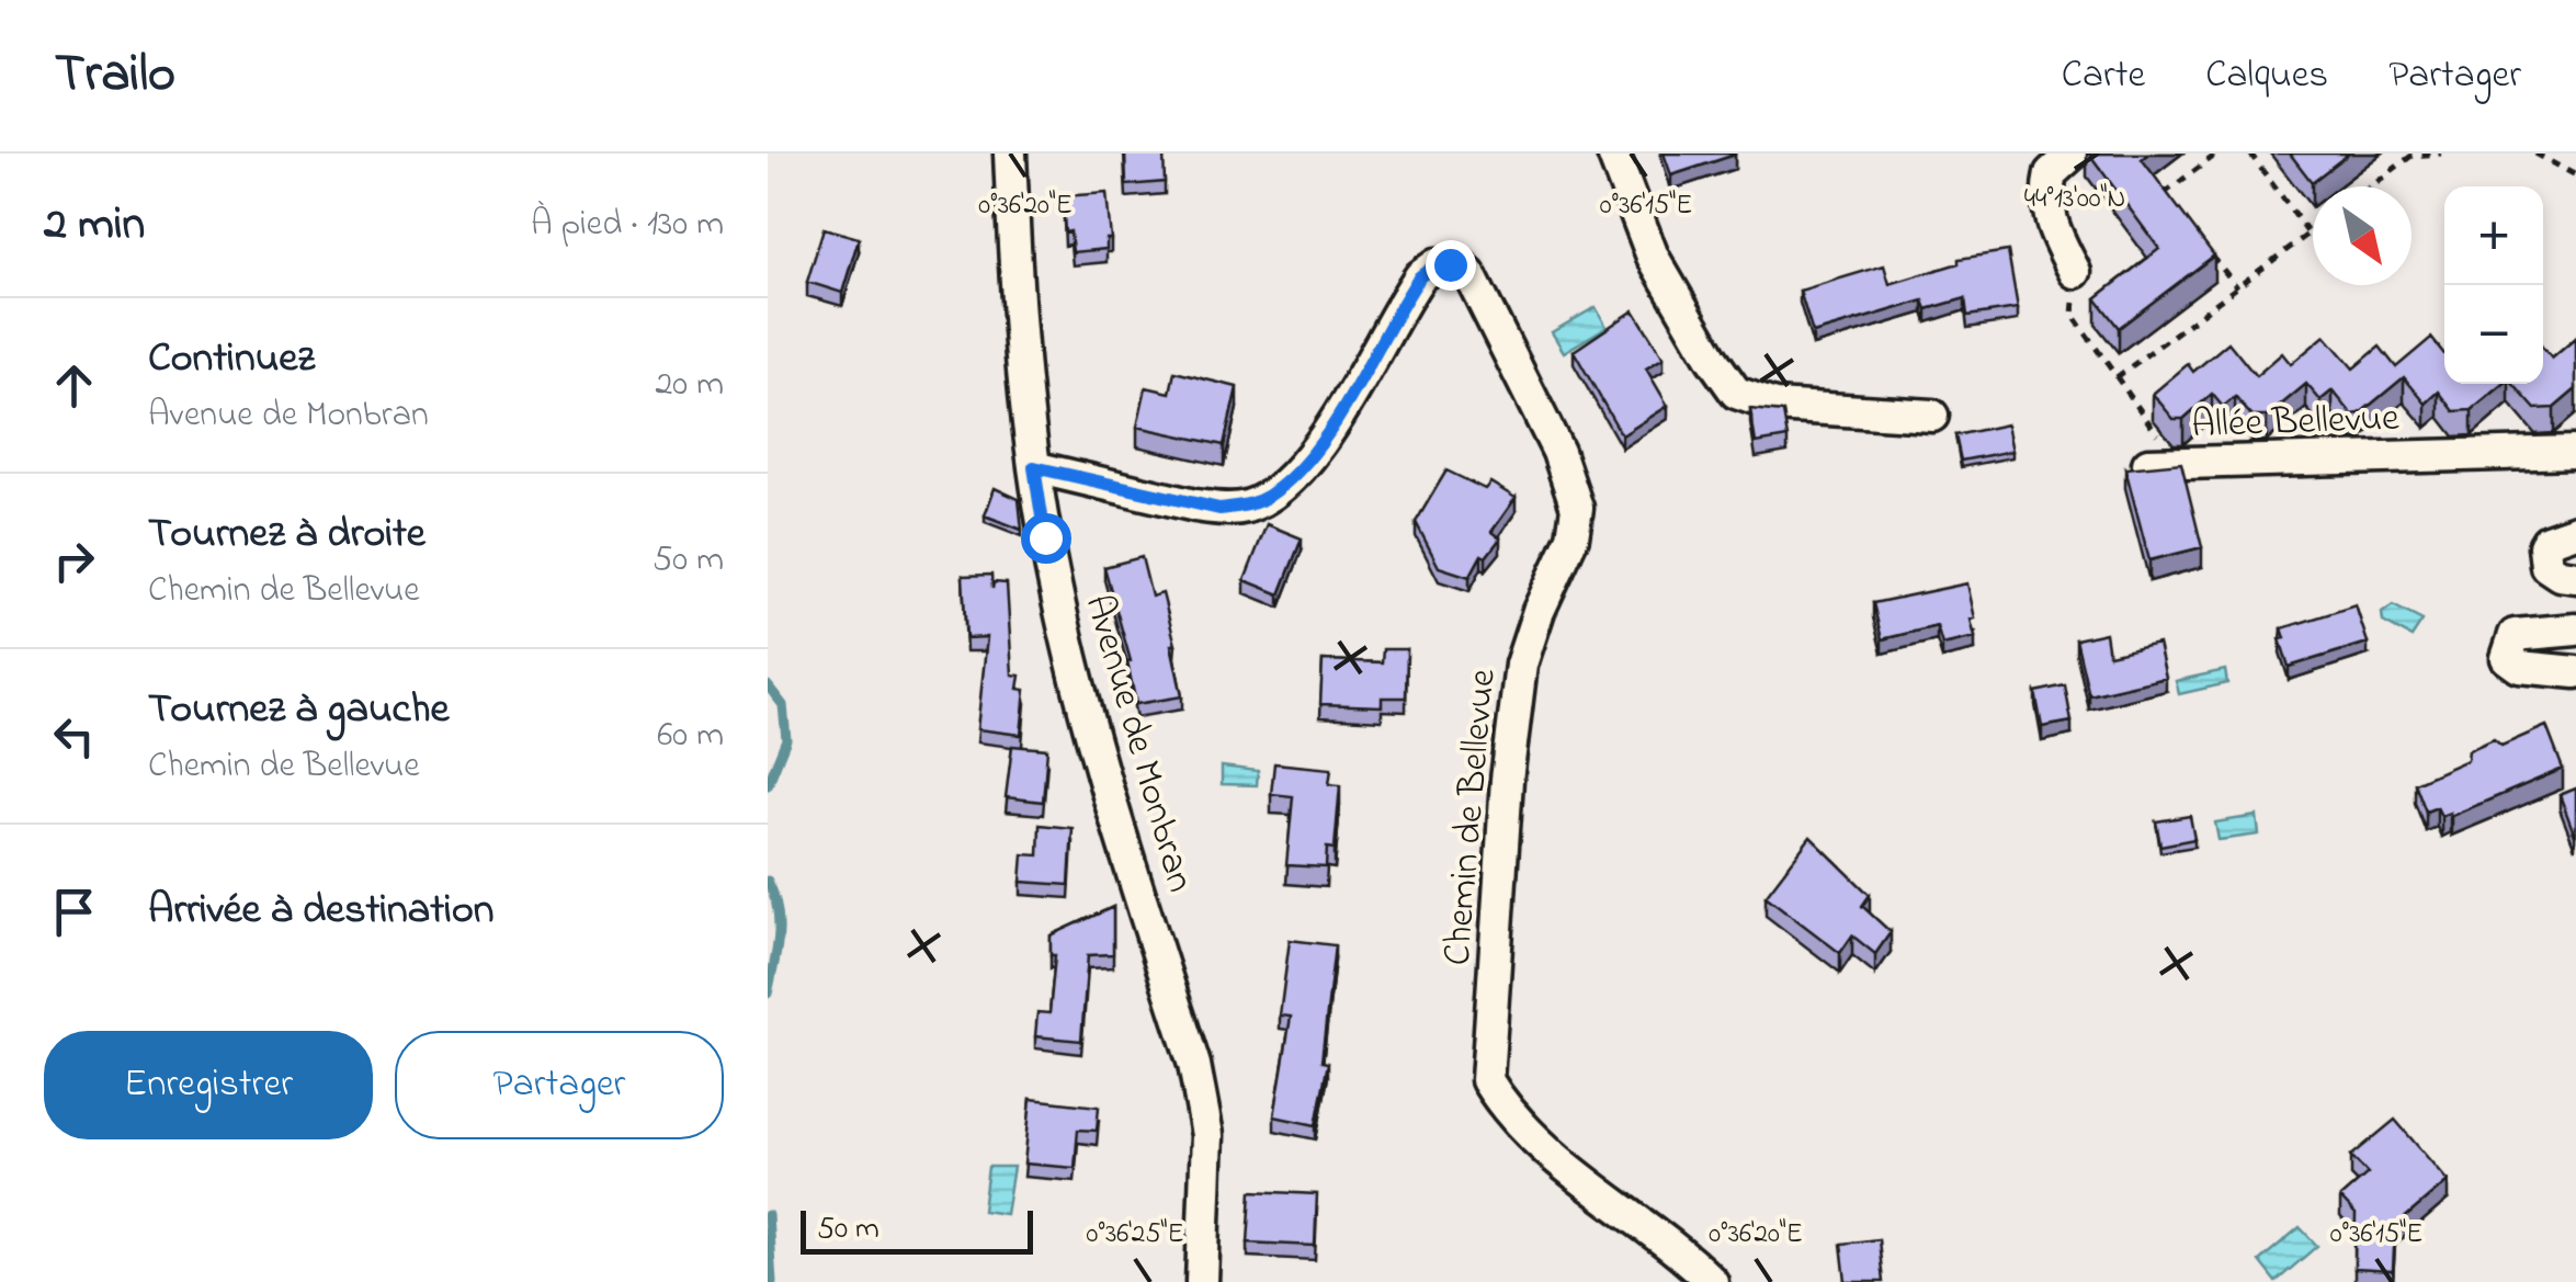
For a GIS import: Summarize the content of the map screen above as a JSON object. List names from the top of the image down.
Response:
{
  "streets": {
    "street": ["Allée Bellevue", "Avenue de Monbran", "Chemin de Bellevue"]
  },
  "crossings": [
    ["Avenue de Monbran", "Chemin de Bellevue"]
  ],
  "scale_bar": "50 m",
  "north": "bottom right",
  "page": {
    "header": "Trailo",
    "nav": ["Carte", "Calques", "Partager"],
    "heading": ["2 min", "À pied · 130 m"],
    "map_buttons": ["+", "−"],
    "list": [
      ["Continuez", "Avenue de Monbran", "20 m"],
      ["Tournez à droite", "Chemin de Bellevue", "50 m"],
      ["Tournez à gauche", "Chemin de Bellevue", "60 m"],
      "Arrivée à destination"
    ],
    "buttons": ["Enregistrer", "Partager"],
    "scale": "50 m"
  },
  "coordinates": [
    "44°13'00\"N",
    "0°36'20\"E",
    "0°36'15\"E",
    "0°36'25\"E"
  ]
}
